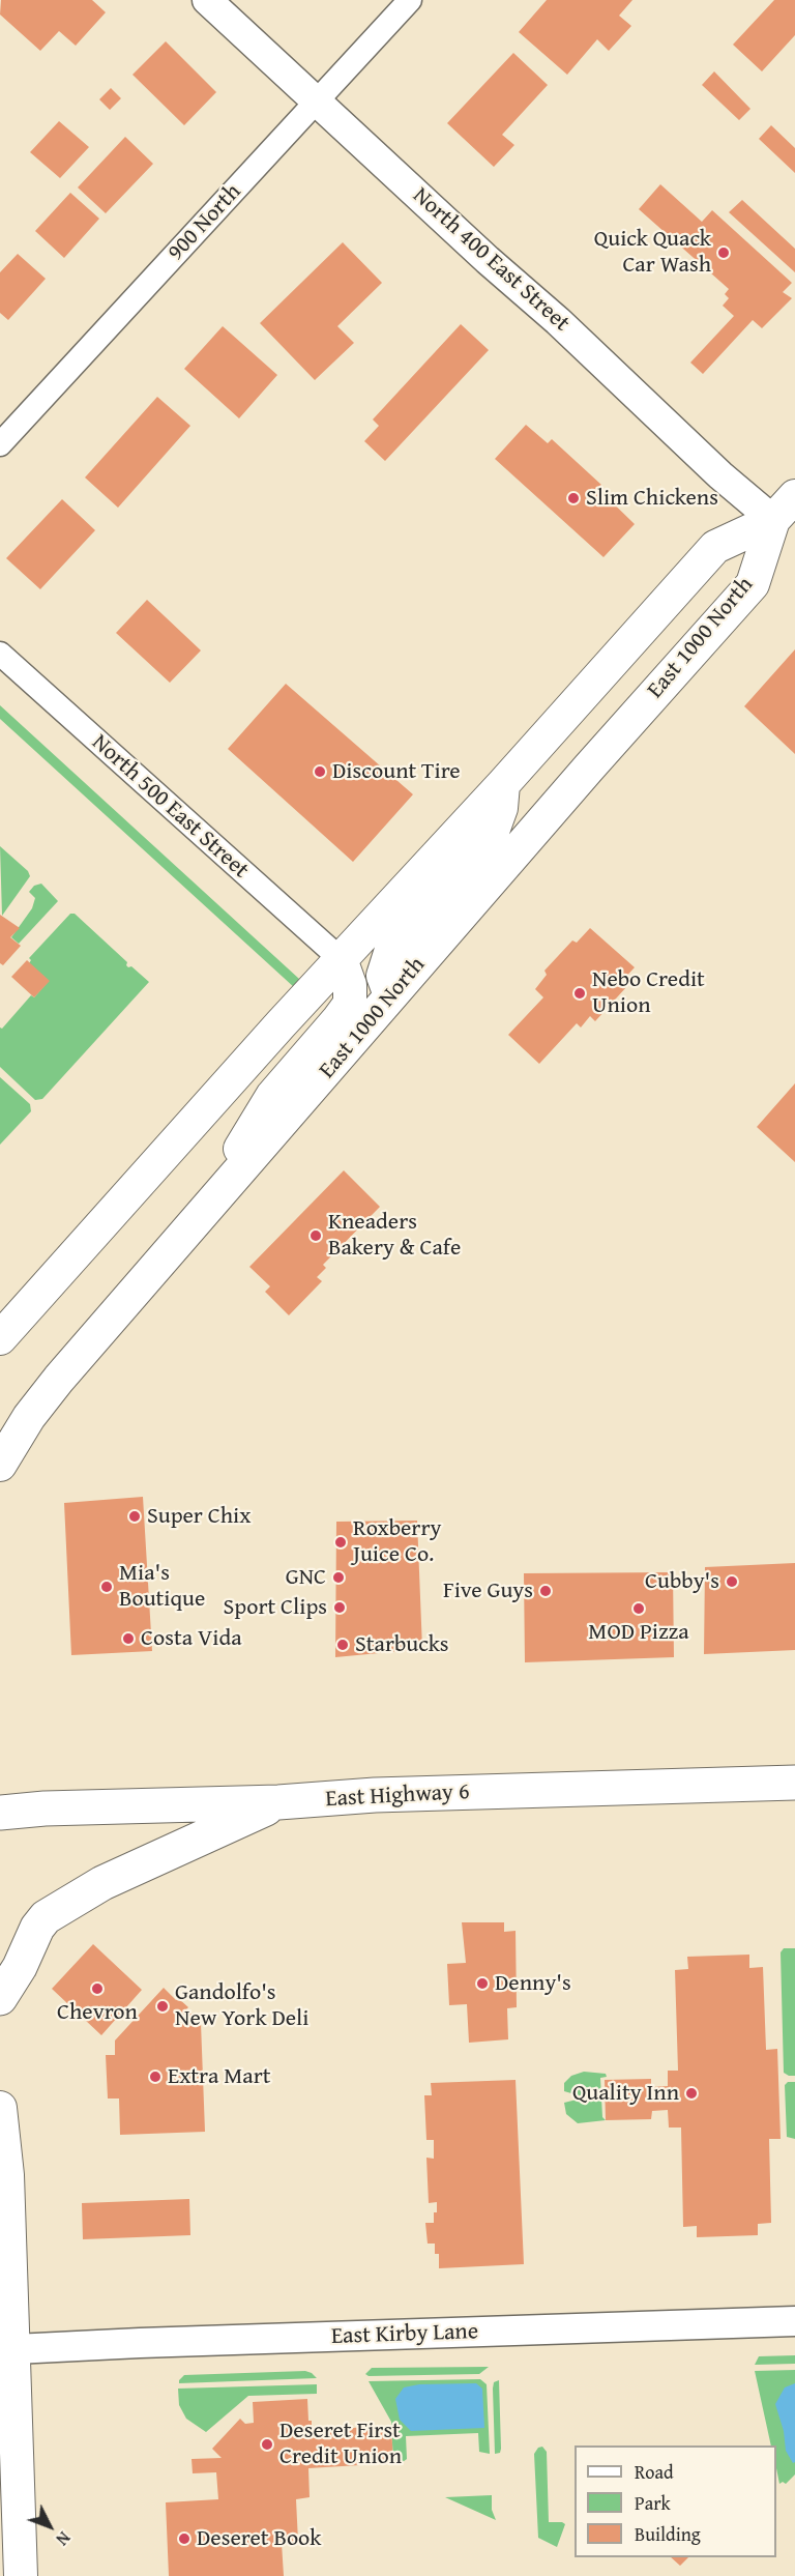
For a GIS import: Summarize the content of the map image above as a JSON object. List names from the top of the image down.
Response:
{
  "streets": {
    "highway": ["East Highway 6"],
    "main road": ["East 1000 North"],
    "street": [
      "900 North",
      "North 400 East Street",
      "North 500 East Street",
      "East Kirby Lane"
    ]
  },
  "crossings": [
    ["900 North", "North 400 East Street"],
    ["North 400 East Street", "East 1000 North"],
    ["East 1000 North", "North 500 East Street"]
  ],
  "places": [
    "Quick Quack Car Wash",
    "Slim Chickens",
    "Discount Tire",
    "Nebo Credit Union",
    "Kneaders Bakery & Cafe",
    "Super Chix",
    "Roxberry Juice Co.",
    "GNC",
    "Cubby's",
    "Mia's Boutique",
    "Five Guys",
    "Sport Clips",
    "MOD Pizza",
    "Costa Vida",
    "Starbucks",
    "Denny's",
    "Chevron",
    "Gandolfo's New York Deli",
    "Extra Mart",
    "Quality Inn",
    "Deseret First Credit Union",
    "Deseret Book"
  ],
  "legend": ["Road", "Park", "Building"],
  "north": "bottom right"
}
